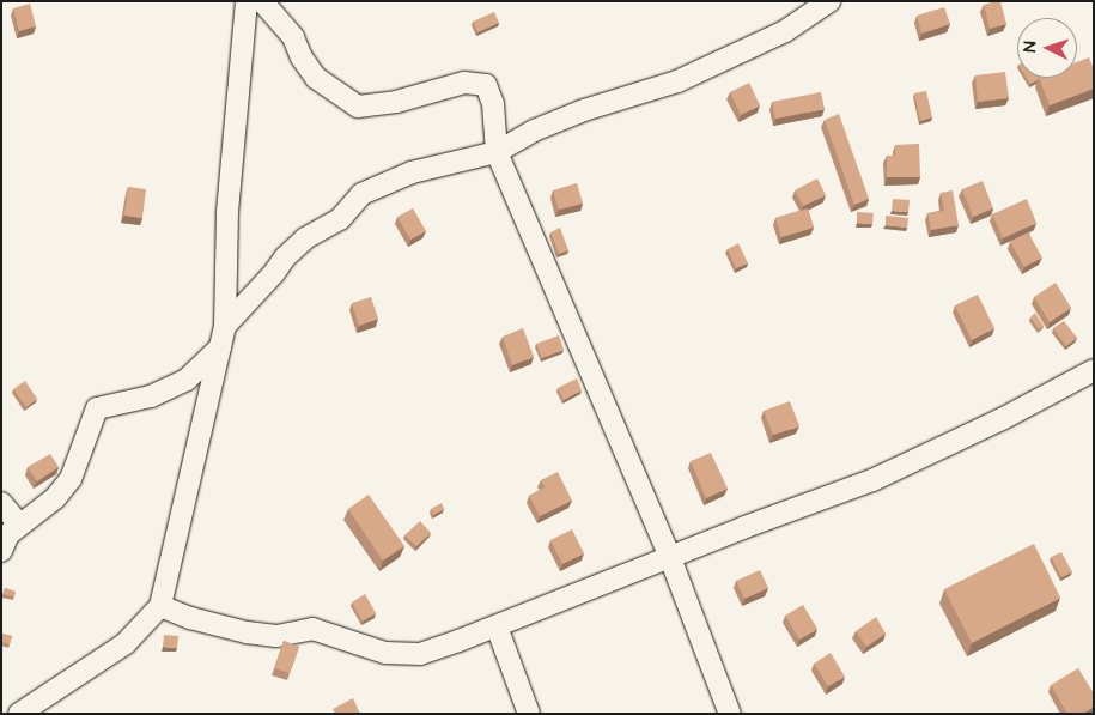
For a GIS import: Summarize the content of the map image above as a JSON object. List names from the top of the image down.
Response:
{
  "north": "left"
}
